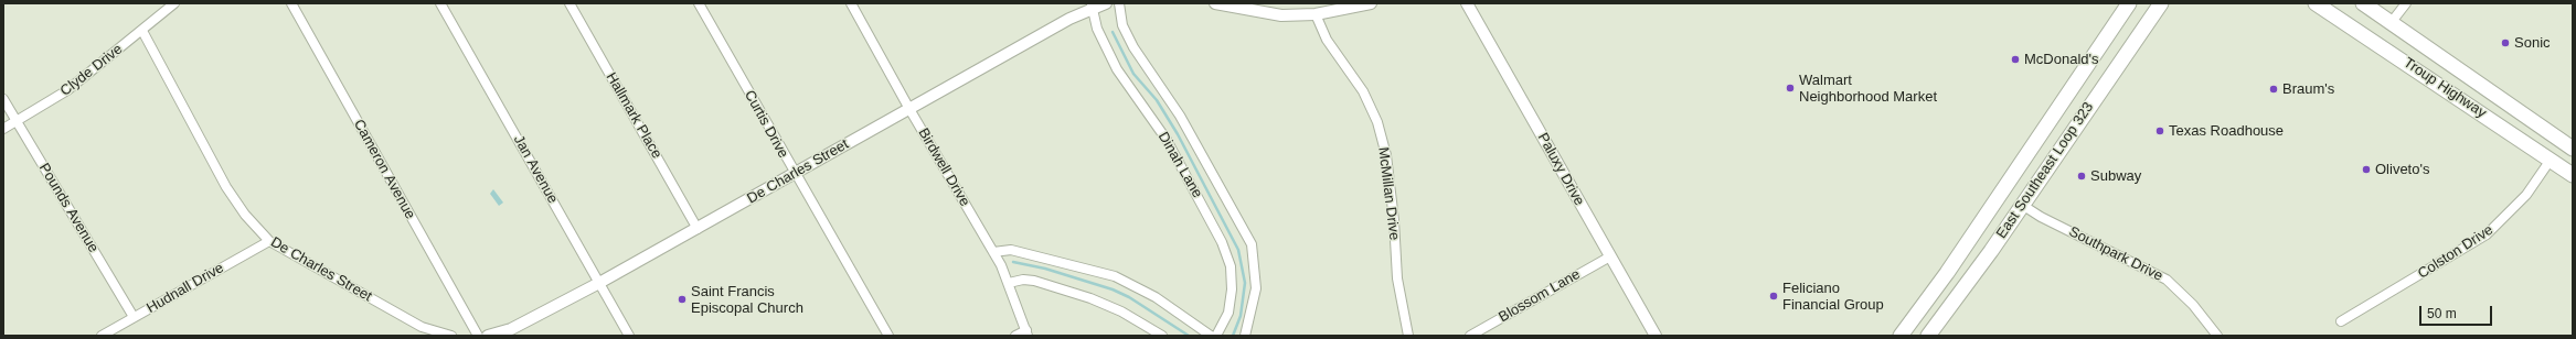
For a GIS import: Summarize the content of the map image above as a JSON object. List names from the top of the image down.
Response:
{
  "streets": {
    "highway": ["Troup Highway", "East Southeast Loop 323"],
    "street": [
      "Clyde Drive",
      "Hallmark Place",
      "Curtis Drive",
      "Dinah Lane",
      "Birdwell Drive",
      "Cameron Avenue",
      "Jan Avenue",
      "Paluxy Drive",
      "De Charles Street",
      "McMillan Drive",
      "Pounds Avenue",
      "Colston Drive",
      "Southpark Drive",
      "Hudnall Drive",
      "Blossom Lane"
    ]
  },
  "crossings": [
    ["Clyde Drive", "De Charles Street"],
    ["Clyde Drive", "Pounds Avenue"],
    ["Troup Highway", "Colston Drive"],
    ["Hallmark Place", "De Charles Street"],
    ["Curtis Drive", "De Charles Street"],
    ["Dinah Lane", "De Charles Street"],
    ["Birdwell Drive", "De Charles Street"],
    ["Jan Avenue", "De Charles Street"],
    ["Paluxy Drive", "Blossom Lane"],
    ["East Southeast Loop 323", "Southpark Drive"],
    ["De Charles Street", "Hudnall Drive"],
    ["Pounds Avenue", "Hudnall Drive"]
  ],
  "places": [
    "Sonic",
    "McDonald's",
    "Walmart Neighborhood Market",
    "Braum's",
    "Texas Roadhouse",
    "Oliveto's",
    "Subway",
    "Feliciano Financial Group",
    "Saint Francis Episcopal Church"
  ],
  "scale_bar": "50 m"
}
